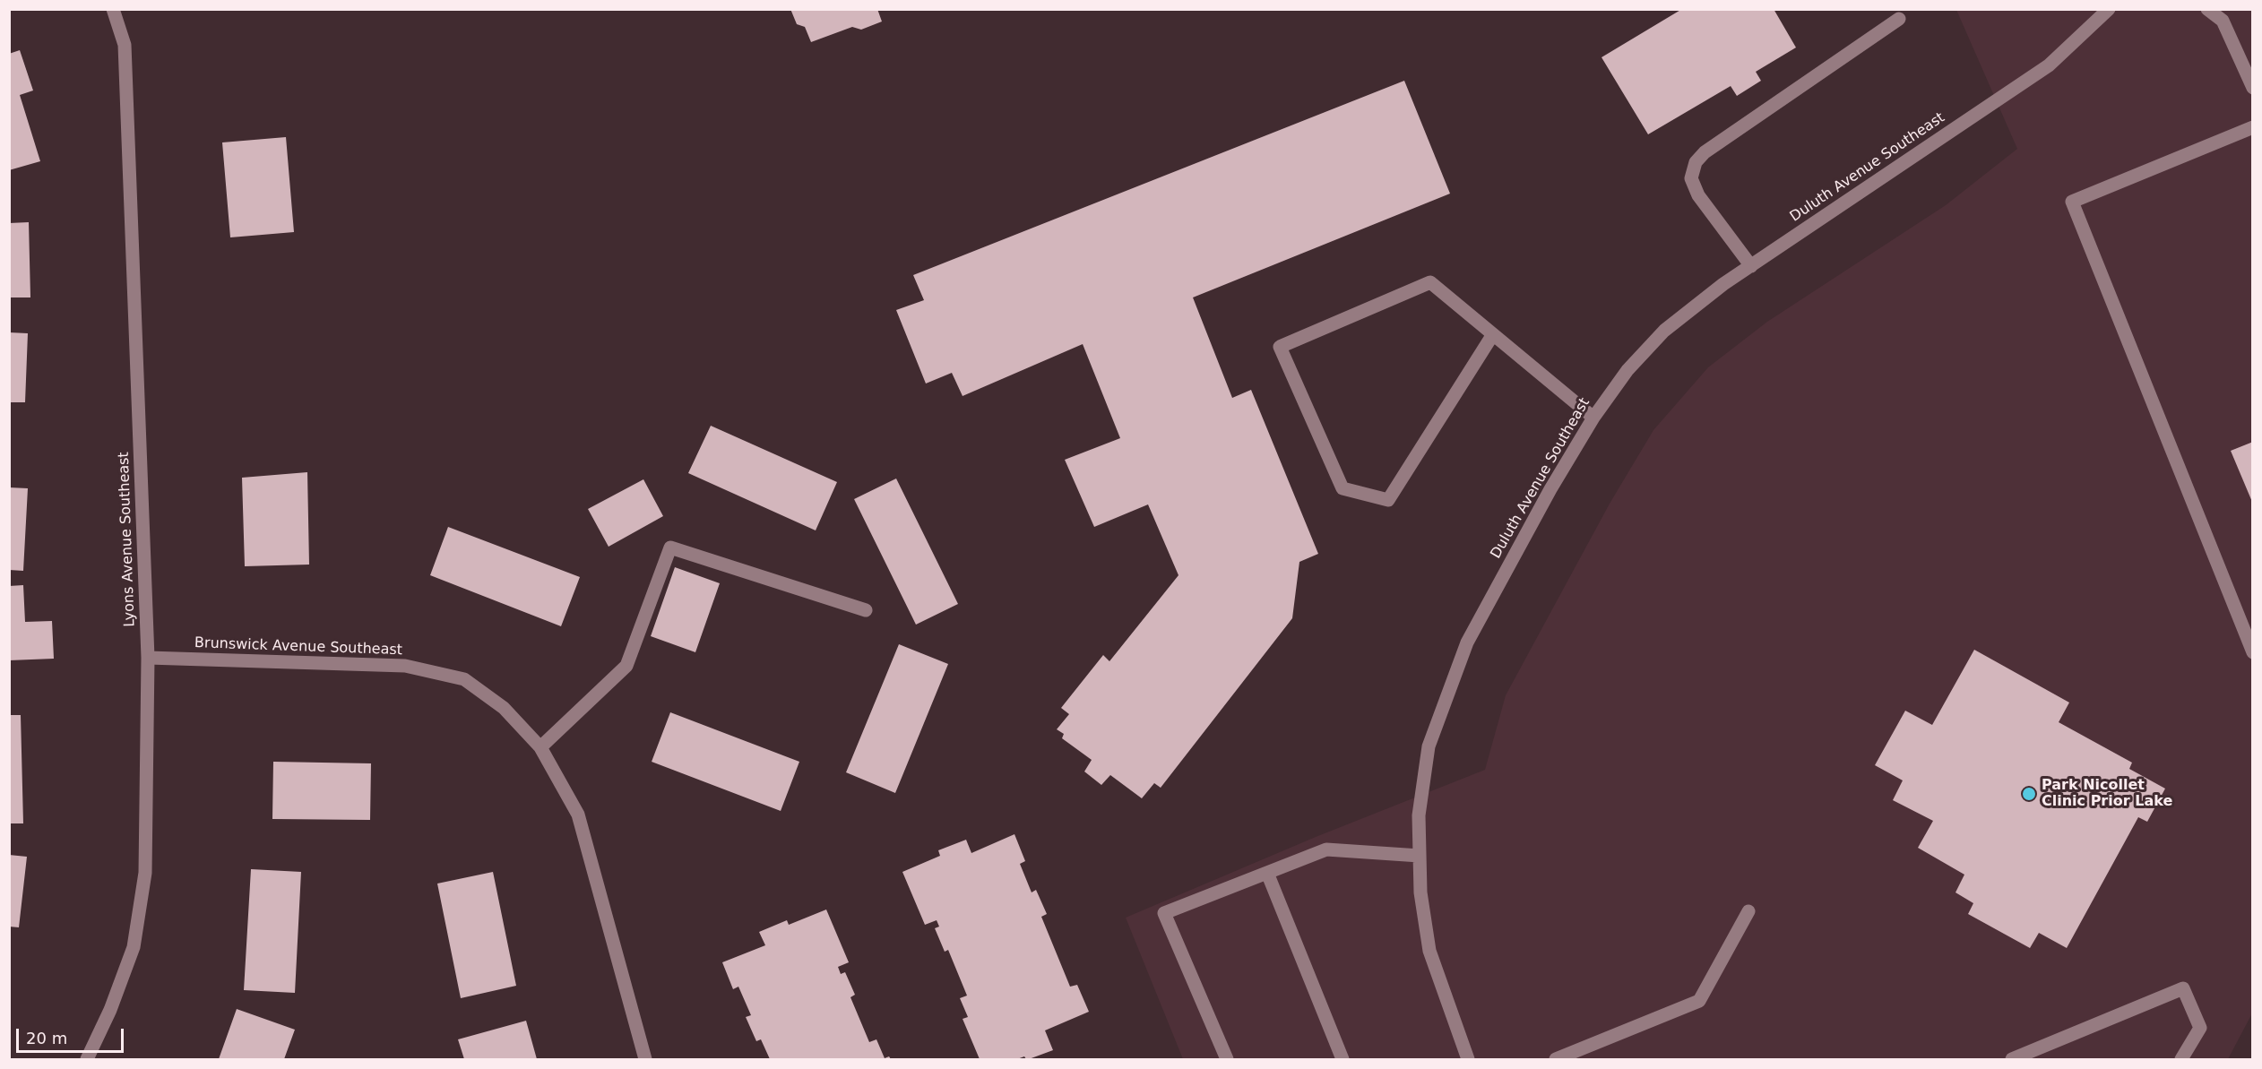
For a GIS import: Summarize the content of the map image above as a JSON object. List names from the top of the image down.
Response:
{
  "streets": {
    "street": ["Duluth Avenue Southeast", "Lyons Avenue Southeast", "Brunswick Avenue Southeast"]
  },
  "crossings": [
    ["Lyons Avenue Southeast", "Brunswick Avenue Southeast"]
  ],
  "places": ["Park Nicollet Clinic Prior Lake"],
  "scale_bar": "20 m"
}
